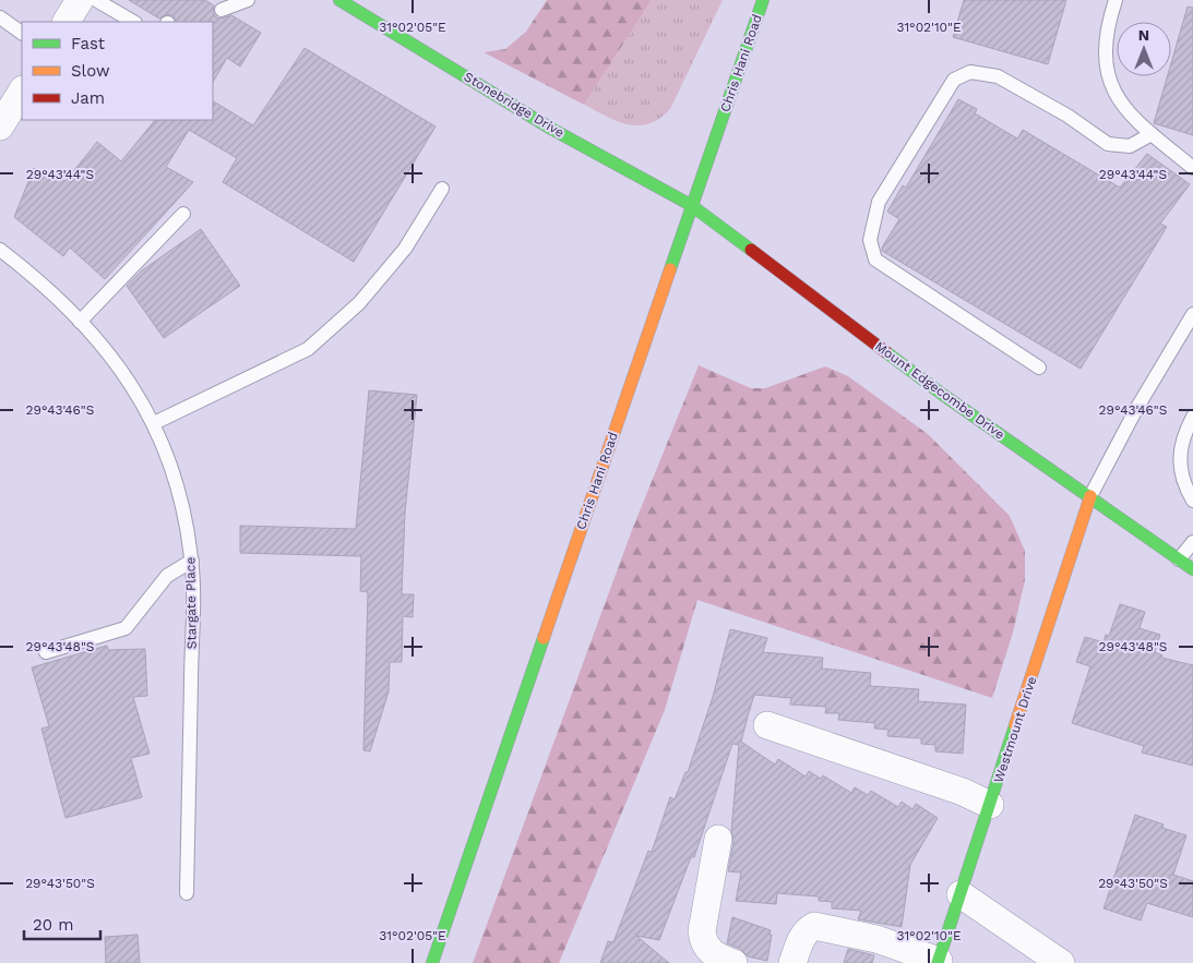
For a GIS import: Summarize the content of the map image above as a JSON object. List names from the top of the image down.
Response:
{
  "streets": {
    "street": [
      "Chris Hani Road",
      "Stonebridge Drive",
      "Mount Edgecombe Drive",
      "Westmount Drive"
    ],
    "lane": ["Stargate Place"]
  },
  "crossings": [
    ["Chris Hani Road", "Stonebridge Drive"],
    ["Chris Hani Road", "Mount Edgecombe Drive"],
    ["Stonebridge Drive", "Mount Edgecombe Drive"],
    ["Mount Edgecombe Drive", "Westmount Drive"]
  ],
  "legend": ["Fast", "Slow", "Jam"],
  "scale_bar": "20 m",
  "north": "top",
  "coordinates": [
    "31°02'05\"E",
    "31°02'10\"E",
    "29°43'44\"S",
    "29°43'46\"S",
    "29°43'48\"S",
    "29°43'50\"S"
  ]
}
